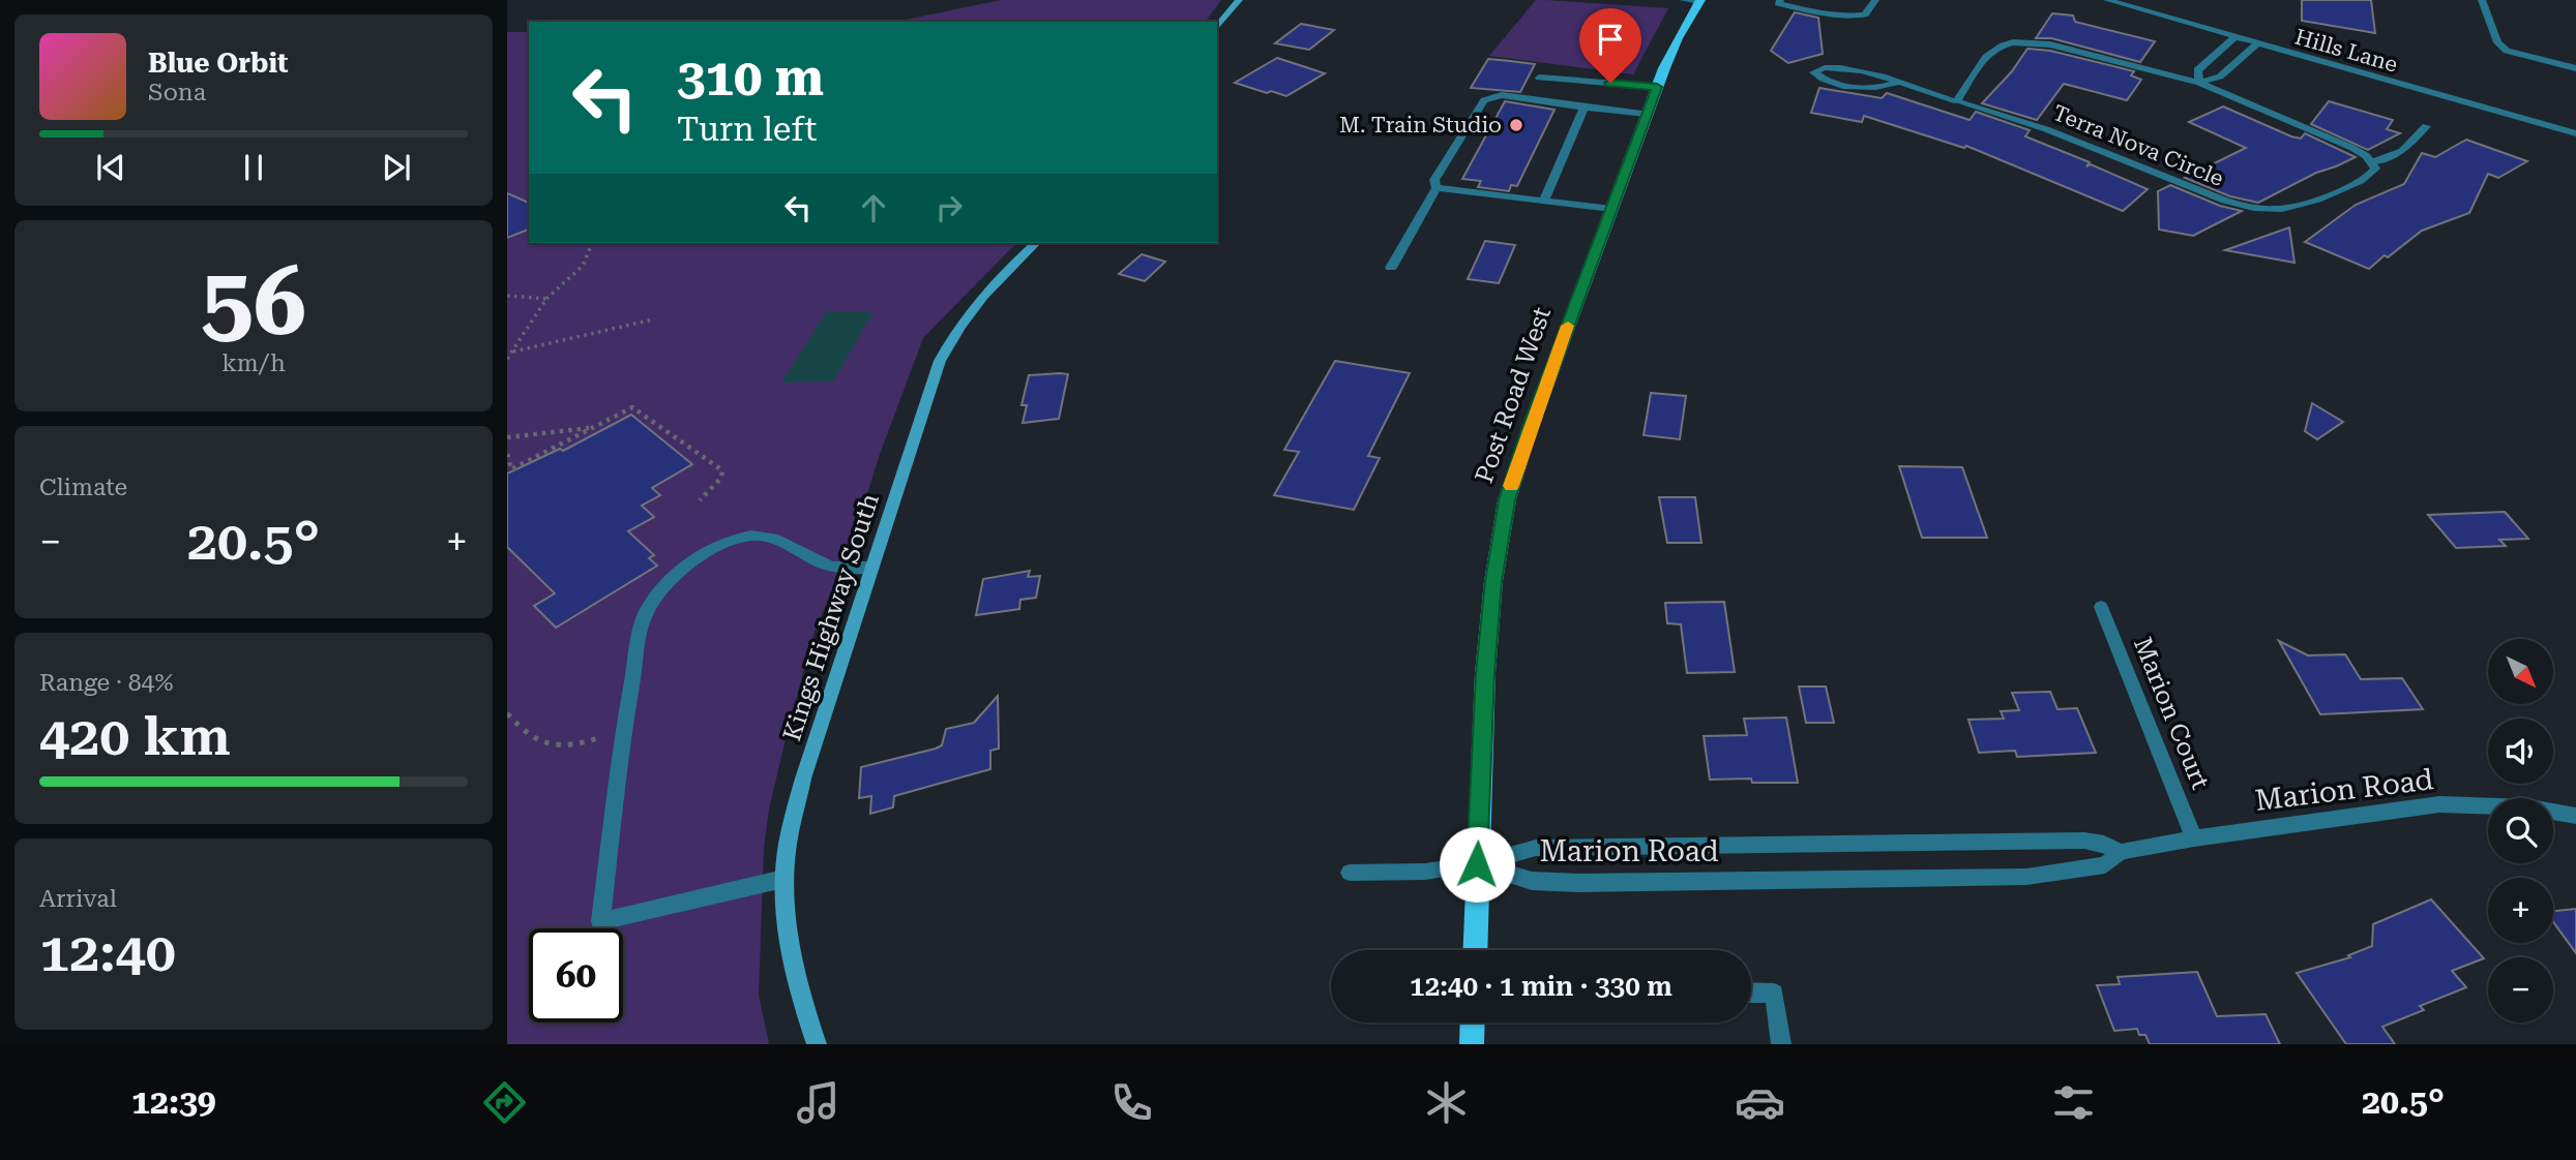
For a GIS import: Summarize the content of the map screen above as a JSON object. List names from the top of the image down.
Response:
{
  "streets": {
    "main road": ["Post Road West"],
    "street": [
      "Hills Lane",
      "Terra Nova Circle",
      "Kings Highway South",
      "Marion Court",
      "Marion Road"
    ]
  },
  "crossings": [
    ["Post Road West", "Marion Road"],
    ["Marion Court", "Marion Road"]
  ],
  "places": ["M. Train Studio"],
  "north": "bottom right",
  "page": {
    "turn": ["310 m", "Turn left"],
    "song": ["Blue Orbit", "Sona"],
    "tile": [
      ["56", "km/h"],
      "Climate",
      ["Range · 84%", "420 km"],
      ["Arrival", "12:40"]
    ],
    "heat": ["−", "20.5°", "+"],
    "map_buttons": ["+", "−"],
    "limit": "60",
    "trip": "12:40 · 1 min · 330 m",
    "tabs": ["12:39", "20.5°"]
  }
}
